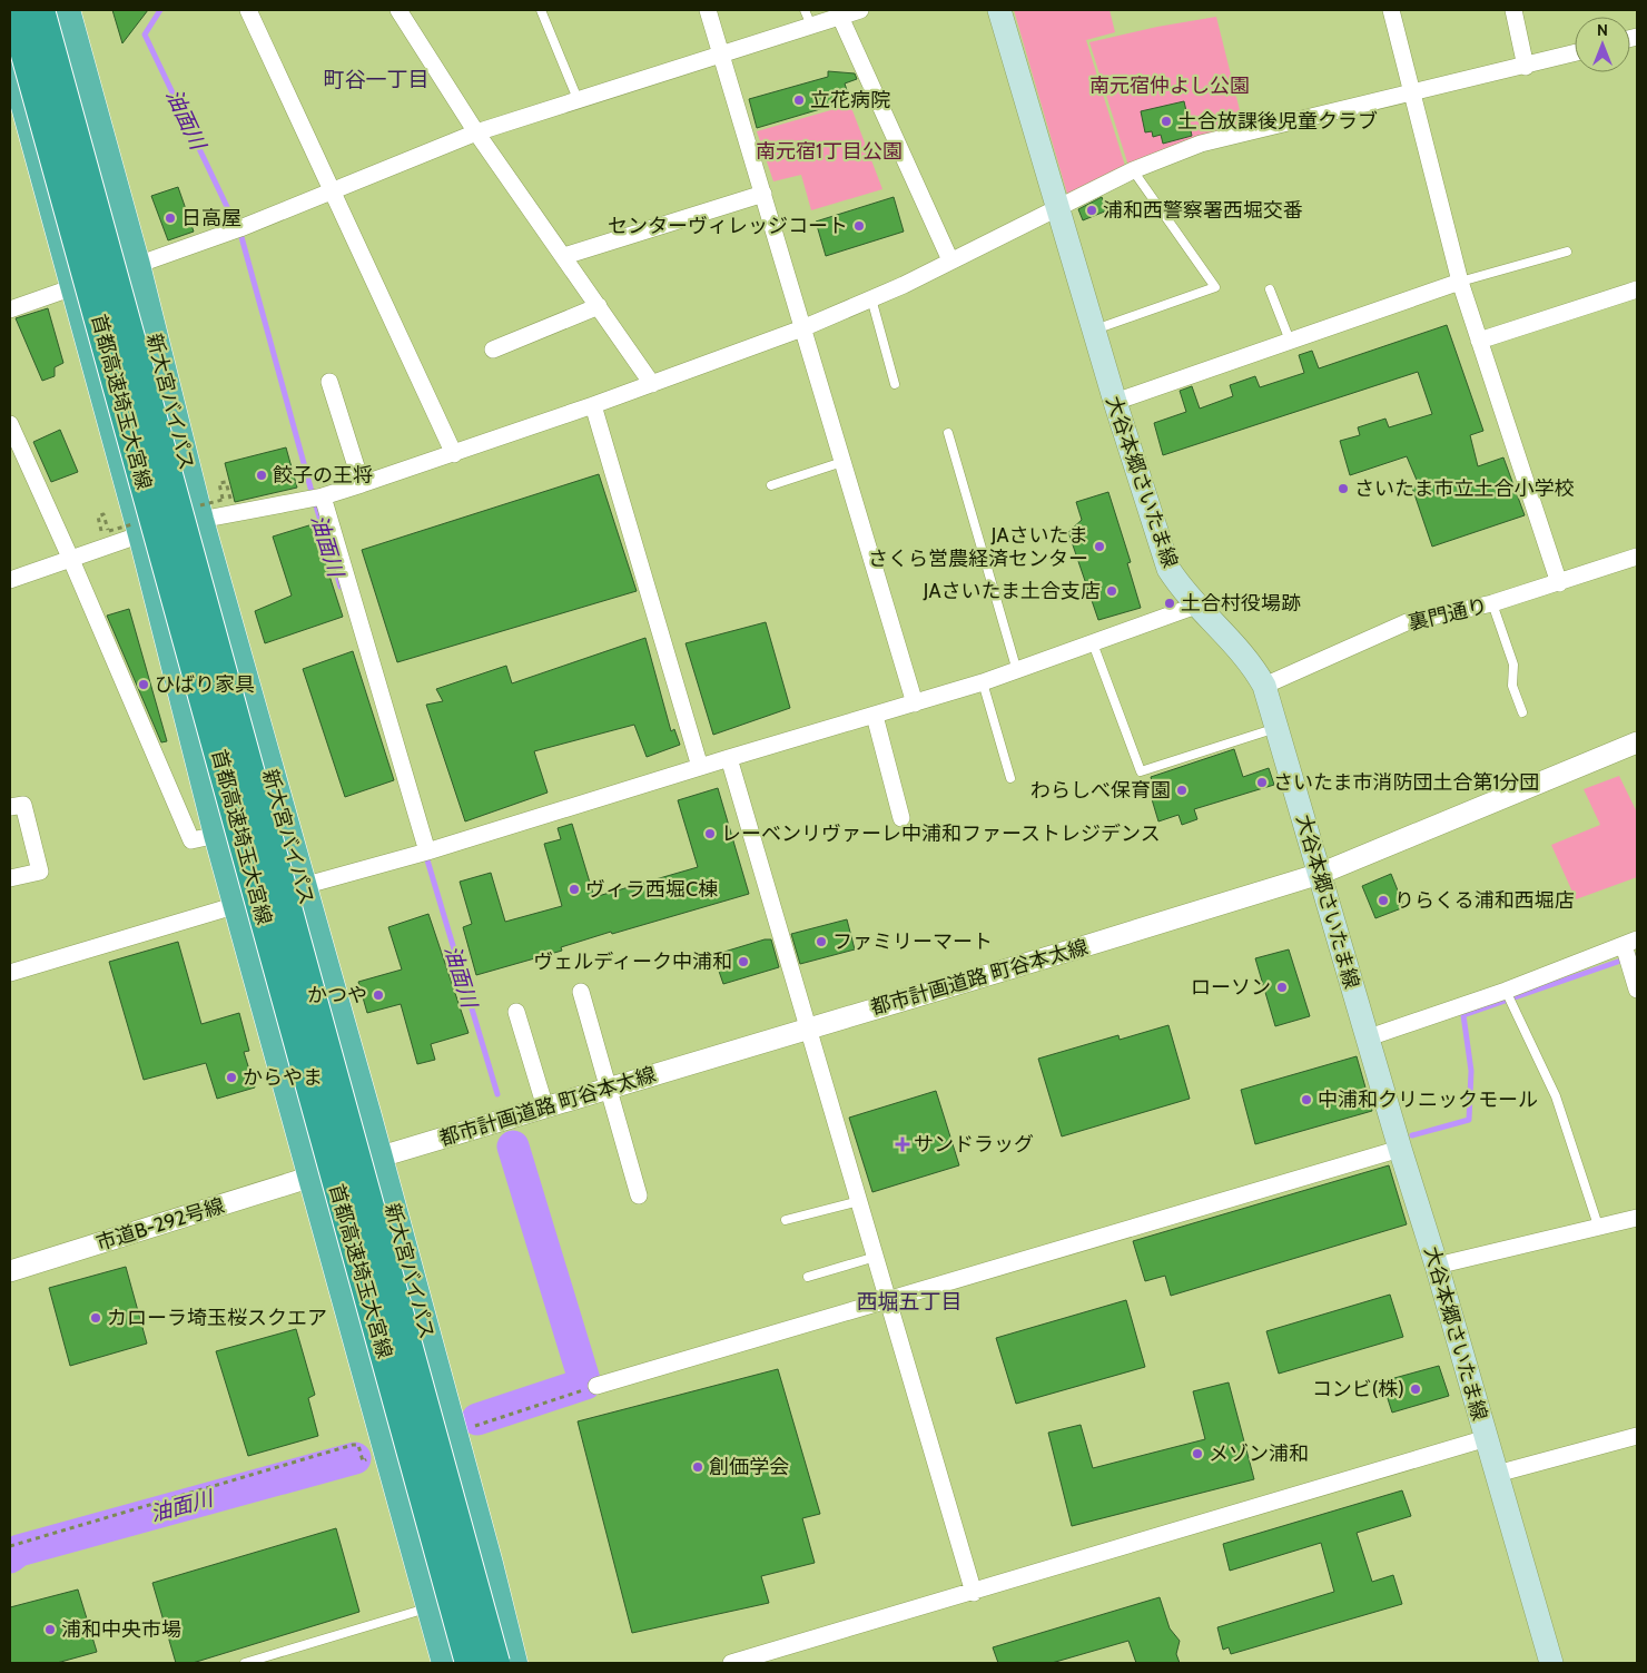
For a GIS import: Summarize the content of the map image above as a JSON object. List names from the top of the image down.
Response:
{
  "streets": {
    "highway": ["首都高速埼玉大宮線", "新大宮バイパス"],
    "main road": ["大谷本郷さいたま線"],
    "street": ["裏門通り", "都市計画道路 町谷本太線", "市道B-292号線"]
  },
  "crossings": [
    ["新大宮バイパス", "都市計画道路 町谷本太線"],
    ["大谷本郷さいたま線", "裏門通り"],
    ["大谷本郷さいたま線", "都市計画道路 町谷本太線"],
    ["都市計画道路 町谷本太線", "市道B-292号線"]
  ],
  "districts": ["町谷一丁目", "西堀五丁目"],
  "water": ["油面川"],
  "parks": ["南元宿仲よし公園", "南元宿1丁目公園"],
  "places": {
    "other": [
      "立花病院",
      "土合放課後児童クラブ",
      "浦和西警察署西堀交番",
      "日高屋",
      "センターヴィレッジコート",
      "餃子の王将",
      "さいたま市立土合小学校",
      "JAさいたま さくら営農経済センター",
      "JAさいたま土合支店",
      "土合村役場跡",
      "ひばり家具",
      "さいたま市消防団土合第1分団",
      "わらしべ保育園",
      "レーベンリヴァーレ中浦和ファーストレジデンス",
      "ヴィラ西堀C棟",
      "りらくる浦和西堀店",
      "ファミリーマート",
      "ヴェルディーク中浦和",
      "ローソン",
      "かつや",
      "からやま",
      "中浦和クリニックモール",
      "カローラ埼玉桜スクエア",
      "コンビ(株)",
      "メゾン浦和",
      "創価学会",
      "浦和中央市場"
    ],
    "health": ["サンドラッグ"]
  },
  "north": "top"
}
